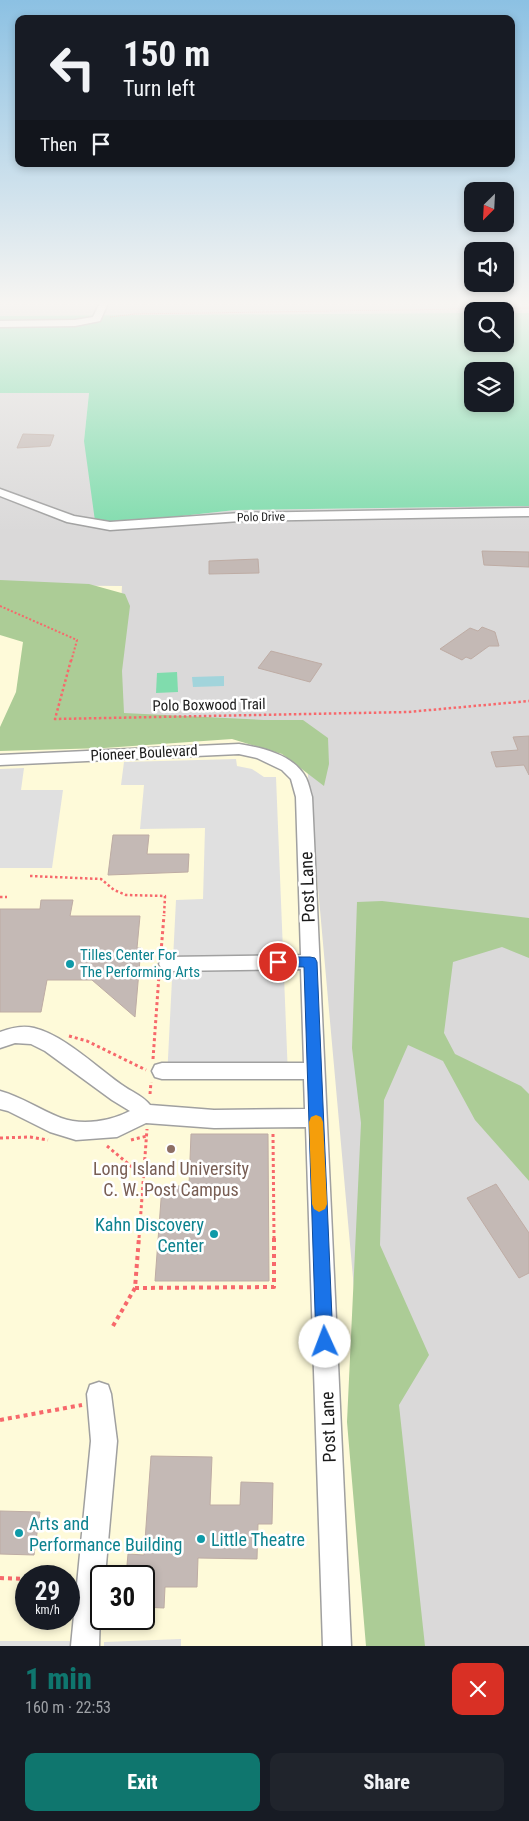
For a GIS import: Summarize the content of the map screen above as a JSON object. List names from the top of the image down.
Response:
{
  "streets": {
    "street": ["Polo Drive", "Pioneer Boulevard", "Post Lane"],
    "path": ["Polo Boxwood Trail"]
  },
  "crossings": [
    ["Pioneer Boulevard", "Post Lane"]
  ],
  "places": [
    "Tilles Center For The Performing Arts",
    "Long Island University C. W. Post Campus",
    "Kahn Discovery Center",
    "Arts and Performance Building",
    "Little Theatre"
  ],
  "north": "bottom left",
  "page": {
    "turn": ["150 m", "Turn left"],
    "then": "Then",
    "speed": "29 km/h",
    "limit": "30",
    "heading": ["1 min", "160 m · 22:53"],
    "buttons": ["Exit", "Share"]
  }
}
